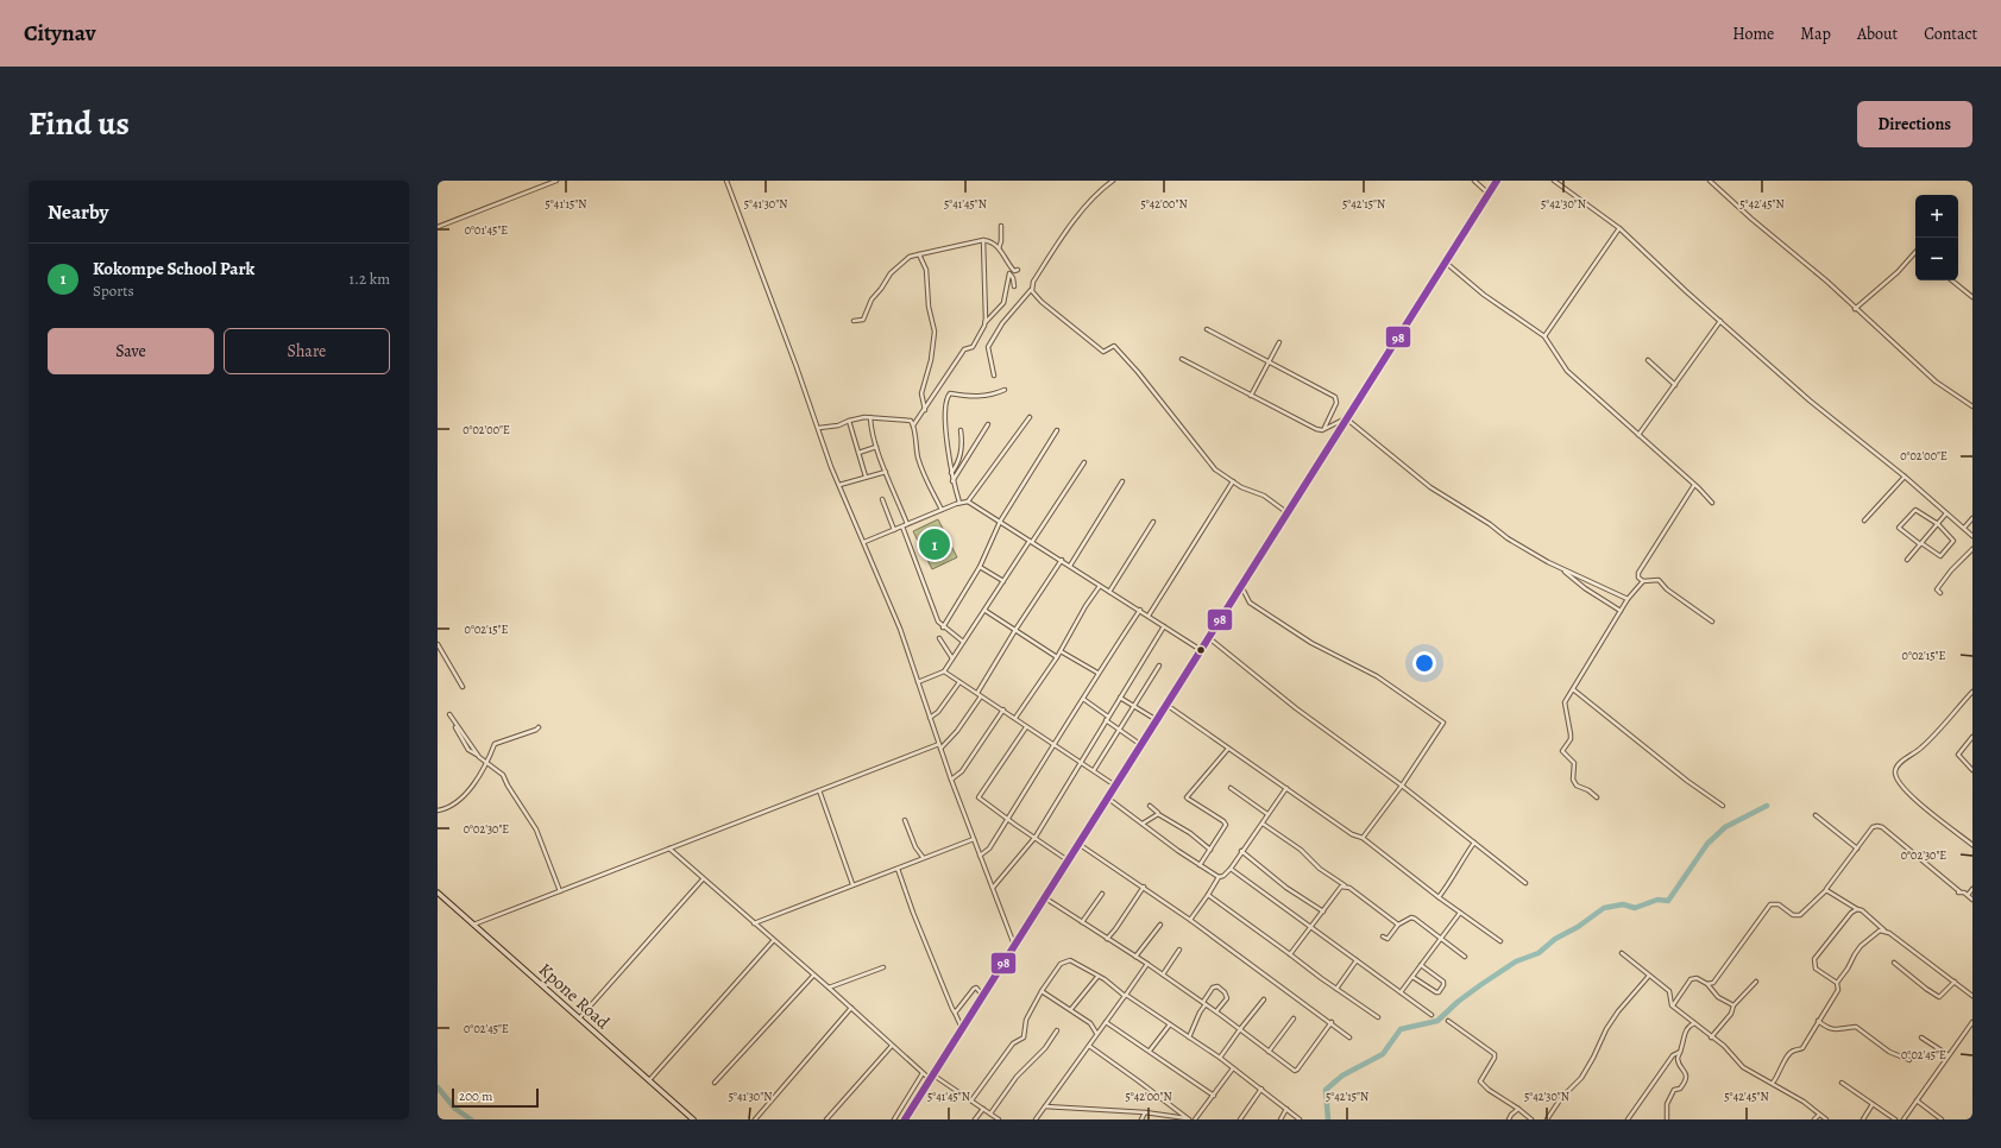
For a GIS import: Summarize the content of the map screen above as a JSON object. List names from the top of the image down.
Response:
{
  "streets": {
    "main road": ["Kpone Road"]
  },
  "lines": ["transit line 98"],
  "scale_bar": "200 m",
  "page": {
    "header": "Citynav",
    "nav": [
      "Home",
      "Map",
      "About",
      "Contact"
    ],
    "title": "Find us",
    "buttons": [
      "Directions",
      ["Save", "Share"]
    ],
    "heading": "Nearby",
    "map_buttons": ["+", "−"],
    "list": [
      {
        "mark": "1",
        "name": "Kokompe School Park",
        "note": "Sports",
        "value": "1.2 km"
      }
    ],
    "pins": "1",
    "scale": "200 m"
  },
  "coordinates": [
    "5°41'15\"N",
    "5°41'30\"N",
    "5°41'45\"N",
    "5°42'00\"N",
    "5°42'15\"N",
    "5°42'30\"N",
    "5°42'45\"N",
    "0°01'45\"E",
    "0°02'00\"E",
    "0°02'15\"E",
    "0°02'30\"E",
    "0°02'45\"E"
  ]
}
